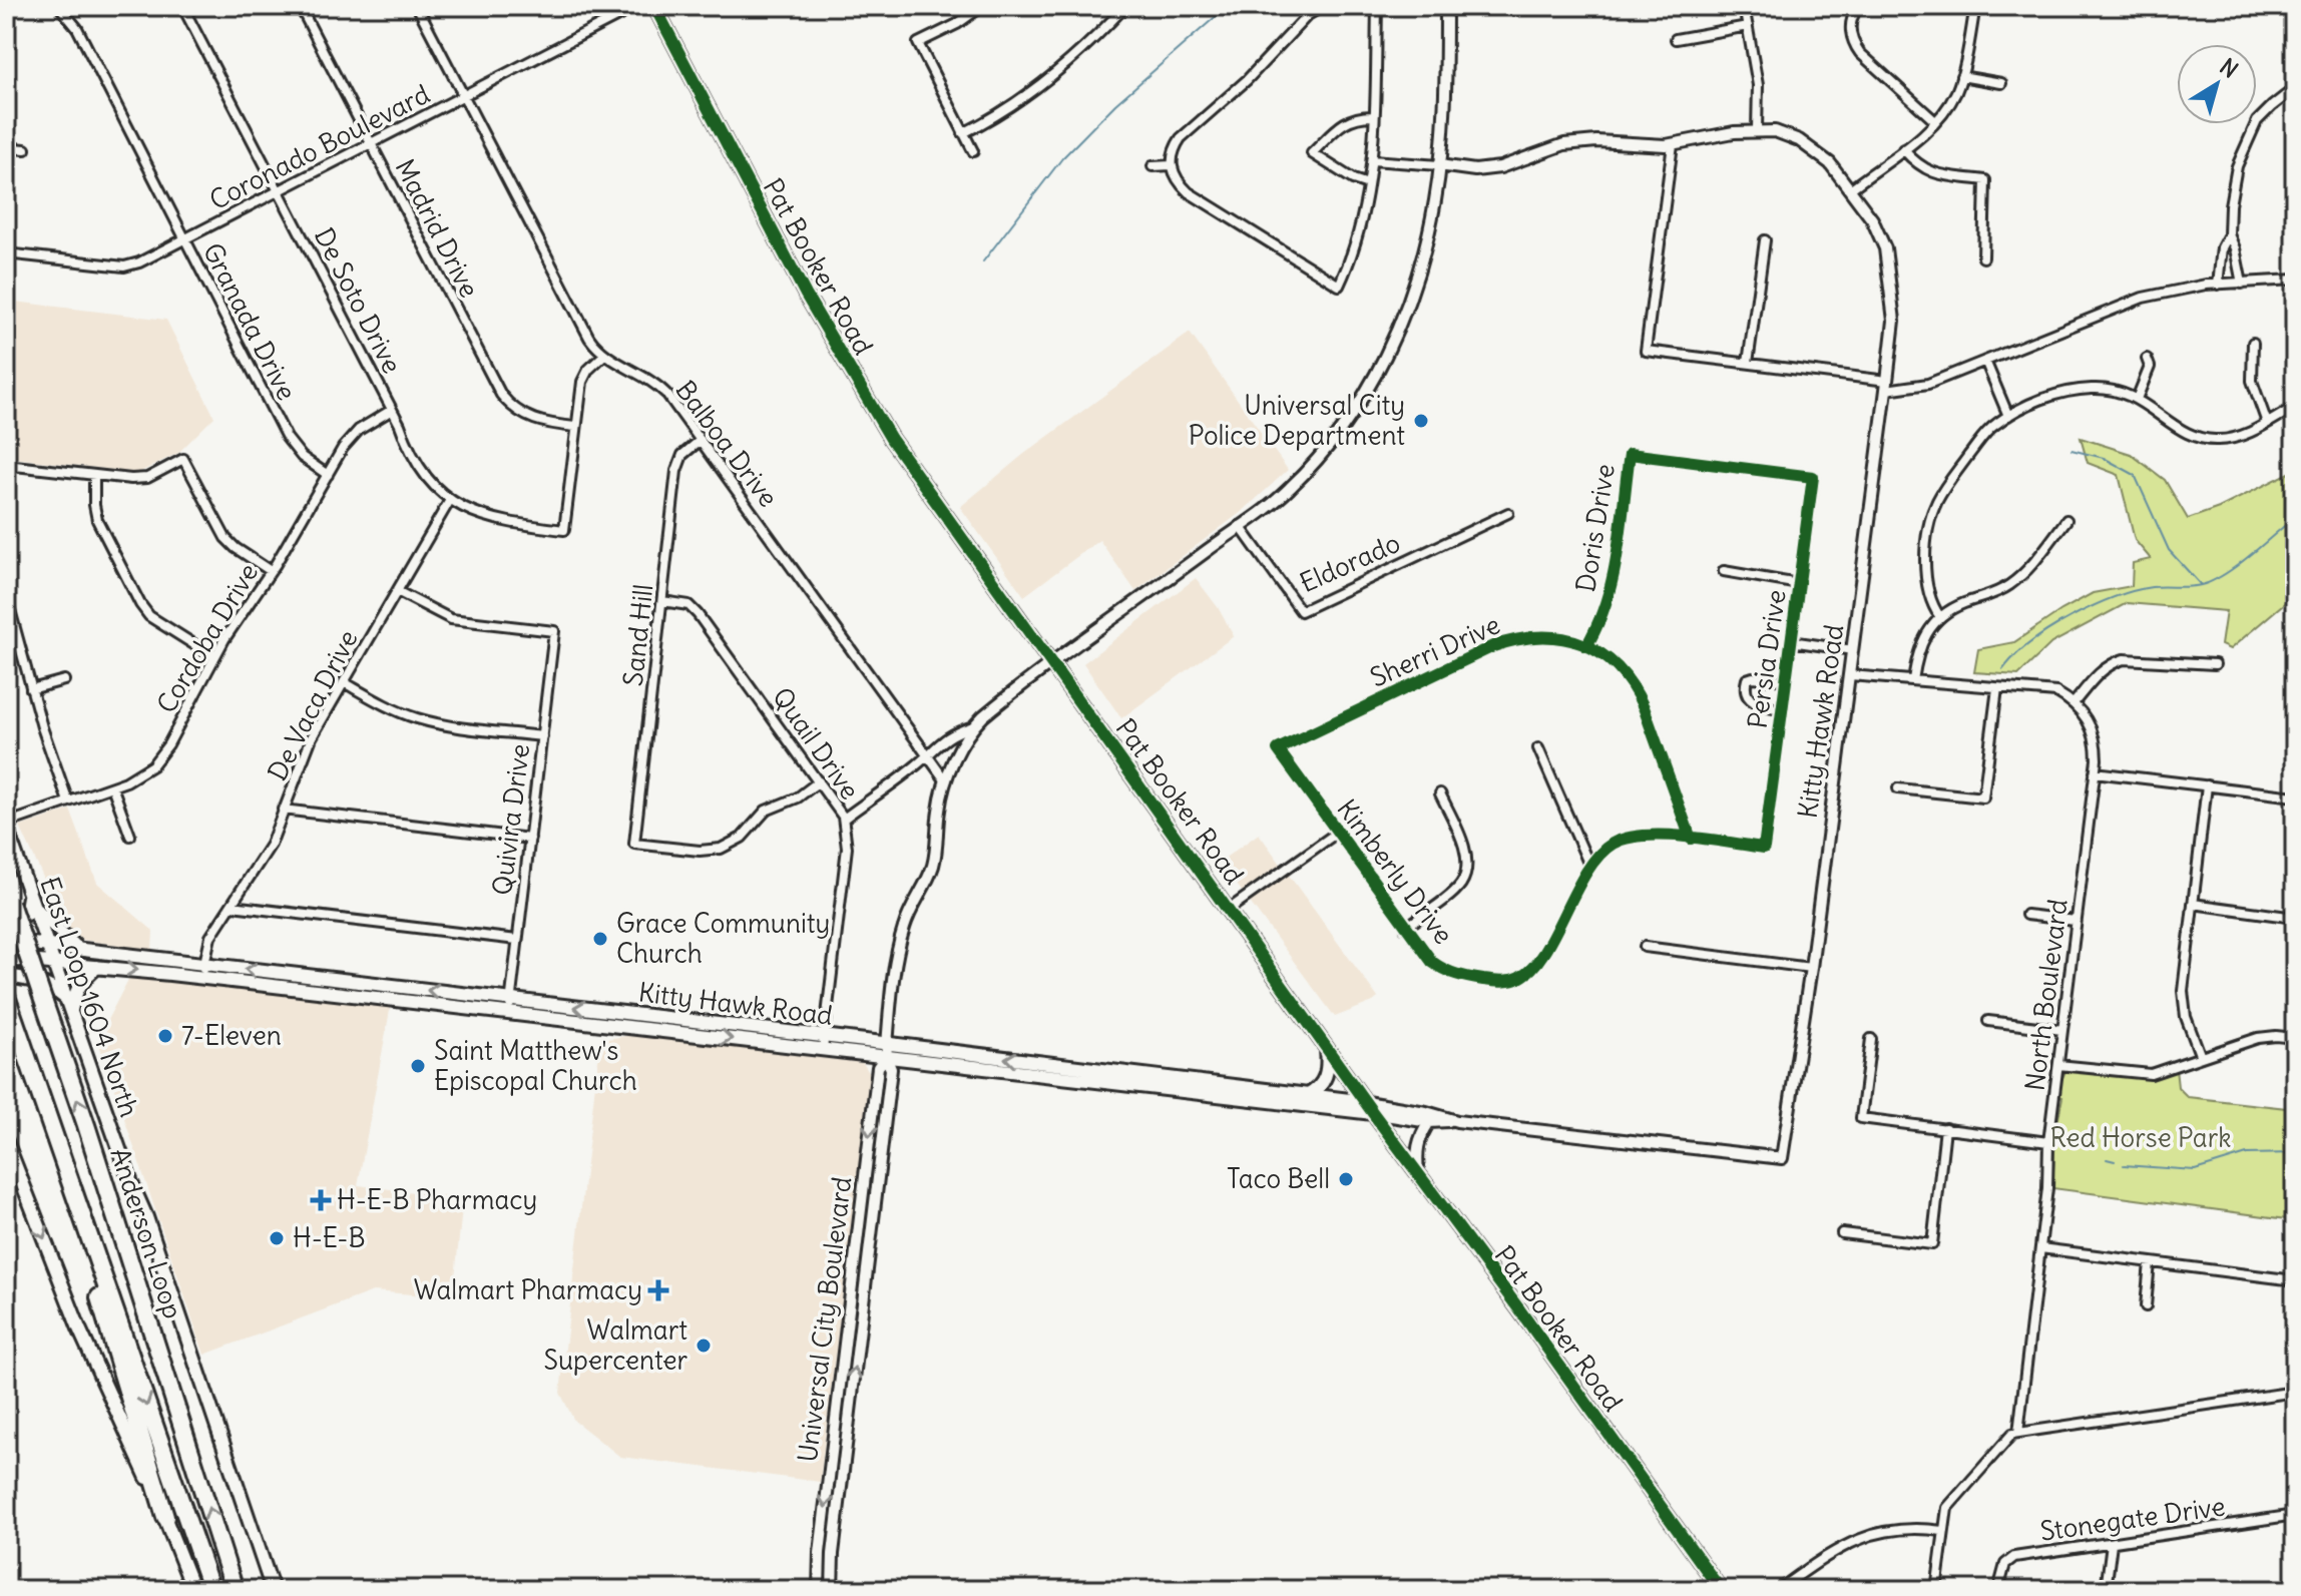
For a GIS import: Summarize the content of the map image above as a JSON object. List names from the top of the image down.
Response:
{
  "streets": {
    "highway": ["Anderson Loop"],
    "main road": ["Pat Booker Road", "Kitty Hawk Road", "East Loop 1604 North"],
    "street": [
      "Coronado Boulevard",
      "Madrid Drive",
      "De Soto Drive",
      "Granada Drive",
      "Balboa Drive",
      "Doris Drive",
      "Eldorado",
      "Sand Hill",
      "Cordoba Drive",
      "Sherri Drive",
      "Persia Drive",
      "De Vaca Drive",
      "Quail Drive",
      "Quivira Drive",
      "Kimberly Drive",
      "North Boulevard",
      "Universal City Boulevard",
      "Stonegate Drive"
    ]
  },
  "crossings": [
    ["Coronado Boulevard", "Madrid Drive"],
    ["Coronado Boulevard", "De Soto Drive"],
    ["Coronado Boulevard", "Granada Drive"],
    ["Coronado Boulevard", "Balboa Drive"],
    ["Madrid Drive", "De Soto Drive"],
    ["Pat Booker Road", "Kitty Hawk Road"],
    ["Pat Booker Road", "Universal City Boulevard"],
    ["De Soto Drive", "Cordoba Drive"],
    ["De Soto Drive", "De Vaca Drive"],
    ["Granada Drive", "Cordoba Drive"],
    ["Balboa Drive", "Sand Hill"],
    ["Balboa Drive", "Universal City Boulevard"],
    ["Doris Drive", "Sherri Drive"],
    ["Doris Drive", "Persia Drive"],
    ["Eldorado", "Universal City Boulevard"],
    ["Sand Hill", "Quail Drive"],
    ["Cordoba Drive", "East Loop 1604 North"],
    ["Sherri Drive", "Kimberly Drive"],
    ["Persia Drive", "Kimberly Drive"],
    ["De Vaca Drive", "Kitty Hawk Road"],
    ["De Vaca Drive", "Quivira Drive"],
    ["Kitty Hawk Road", "Quail Drive"],
    ["Kitty Hawk Road", "Quivira Drive"],
    ["Kitty Hawk Road", "East Loop 1604 North"],
    ["Kitty Hawk Road", "Universal City Boulevard"]
  ],
  "parks": ["Red Horse Park"],
  "places": {
    "other": [
      "Universal City Police Department",
      "Grace Community Church",
      "7-Eleven",
      "Saint Matthew's Episcopal Church",
      "Taco Bell",
      "H-E-B",
      "Walmart Supercenter"
    ],
    "health": ["H-E-B Pharmacy", "Walmart Pharmacy"]
  },
  "north": "top right"
}
